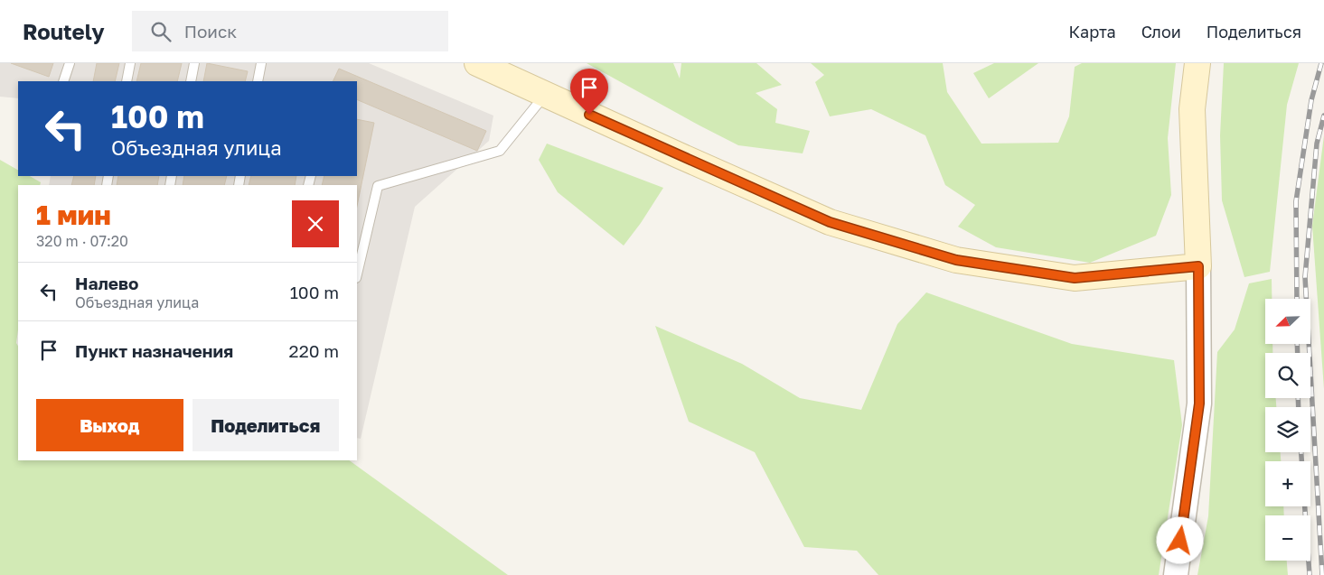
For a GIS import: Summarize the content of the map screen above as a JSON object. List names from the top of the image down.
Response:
{
  "north": "bottom left",
  "page": {
    "header": "Routely",
    "search": "Поиск",
    "nav": ["Карта", "Слои", "Поделиться"],
    "turn": ["100 m", "Объездная улица"],
    "heading": ["1 мин", "320 m · 07:20"],
    "list": [
      {
        "name": "Налево",
        "note": "Объездная улица",
        "value": "100 m"
      },
      {
        "name": "Пункт назначения",
        "value": "220 m"
      }
    ],
    "map_buttons": ["+", "−"],
    "buttons": ["Выход", "Поделиться"]
  }
}
